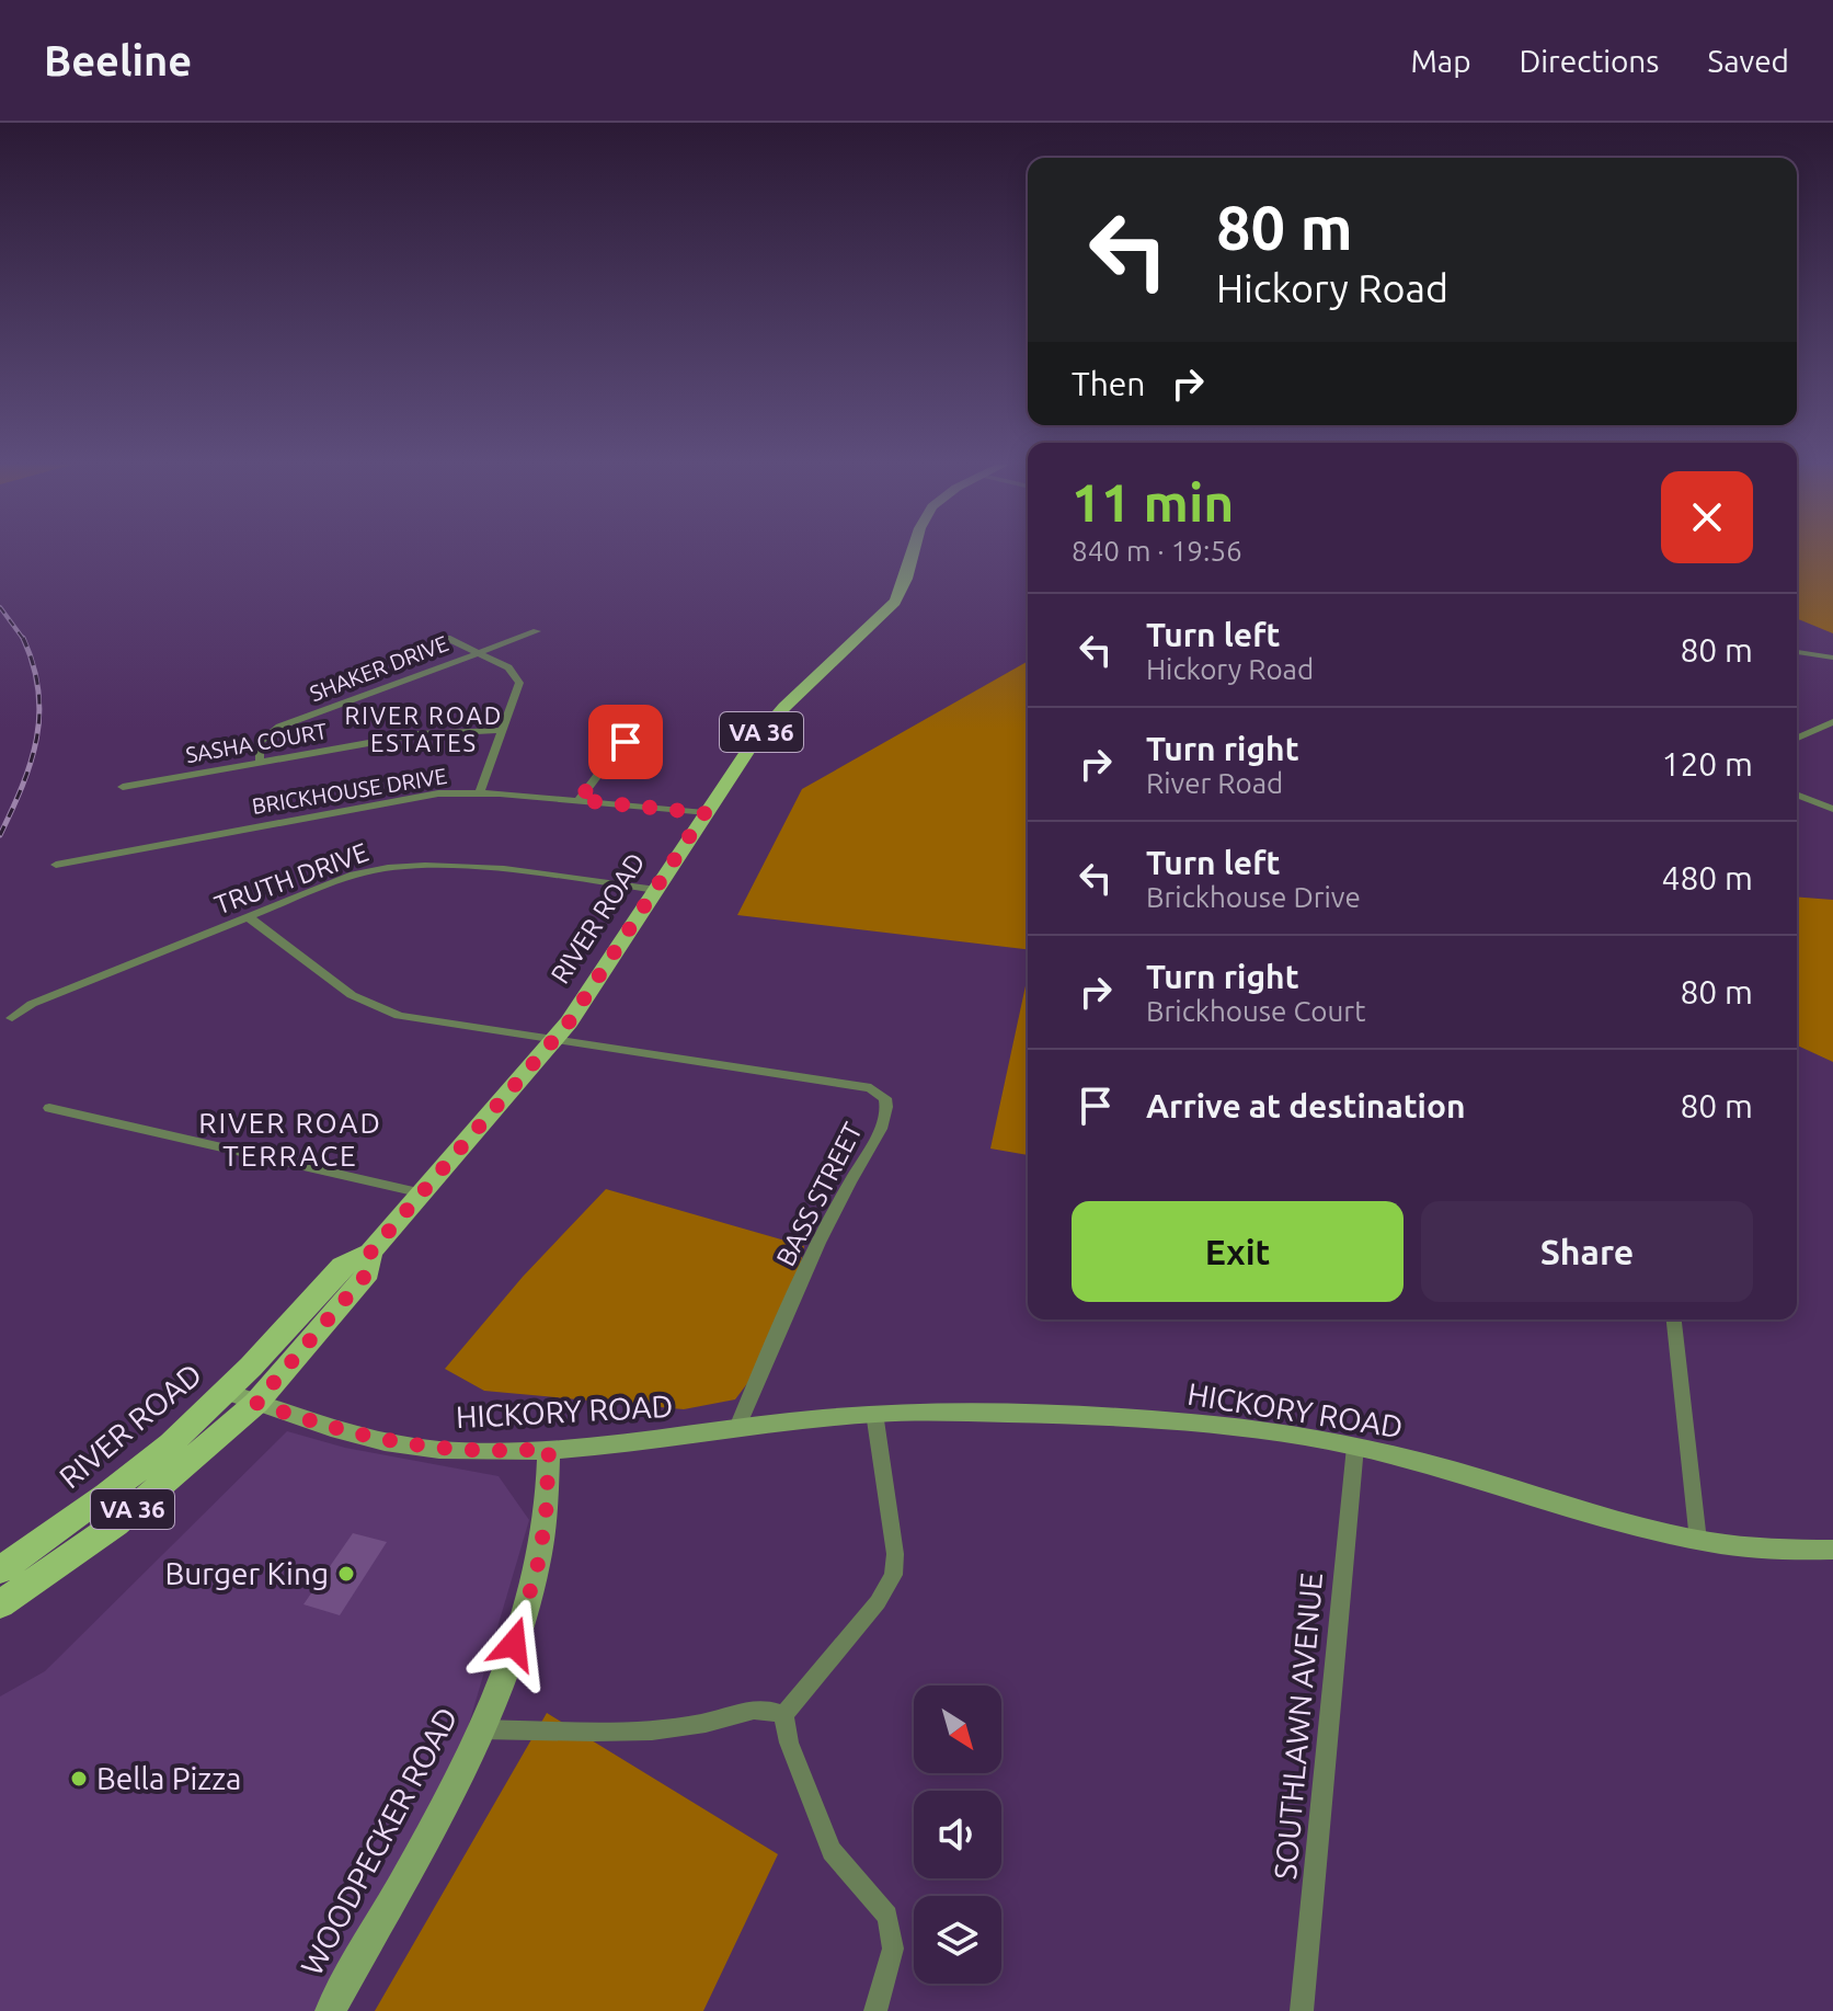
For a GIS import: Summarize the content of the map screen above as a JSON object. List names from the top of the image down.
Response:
{
  "streets": {
    "main road": [
      "VA 36",
      "RIVER ROAD",
      "HICKORY ROAD",
      "WOODPECKER ROAD"
    ],
    "street": [
      "SHAKER DRIVE",
      "SASHA COURT",
      "BRICKHOUSE DRIVE",
      "TRUTH DRIVE",
      "BASS STREET",
      "SOUTHLAWN AVENUE"
    ]
  },
  "crossings": [
    ["SHAKER DRIVE", "SASHA COURT"],
    ["BRICKHOUSE DRIVE", "RIVER ROAD"],
    ["TRUTH DRIVE", "RIVER ROAD"],
    ["RIVER ROAD", "BASS STREET"],
    ["RIVER ROAD", "HICKORY ROAD"],
    ["BASS STREET", "HICKORY ROAD"],
    ["HICKORY ROAD", "SOUTHLAWN AVENUE"],
    ["HICKORY ROAD", "WOODPECKER ROAD"]
  ],
  "districts": ["RIVER ROAD ESTATES", "RIVER ROAD TERRACE"],
  "places": ["Burger King", "Bella Pizza"],
  "north": "bottom right",
  "page": {
    "header": "Beeline",
    "nav": ["Map", "Directions", "Saved"],
    "turn": ["80 m", "Hickory Road"],
    "then": "Then",
    "heading": ["11 min", "840 m · 19:56"],
    "list": [
      {
        "name": "Turn left",
        "note": "Hickory Road",
        "value": "80 m"
      },
      {
        "name": "Turn right",
        "note": "River Road",
        "value": "120 m"
      },
      {
        "name": "Turn left",
        "note": "Brickhouse Drive",
        "value": "480 m"
      },
      {
        "name": "Turn right",
        "note": "Brickhouse Court",
        "value": "80 m"
      },
      {
        "name": "Arrive at destination",
        "value": "80 m"
      }
    ],
    "buttons": ["Exit", "Share"]
  }
}
